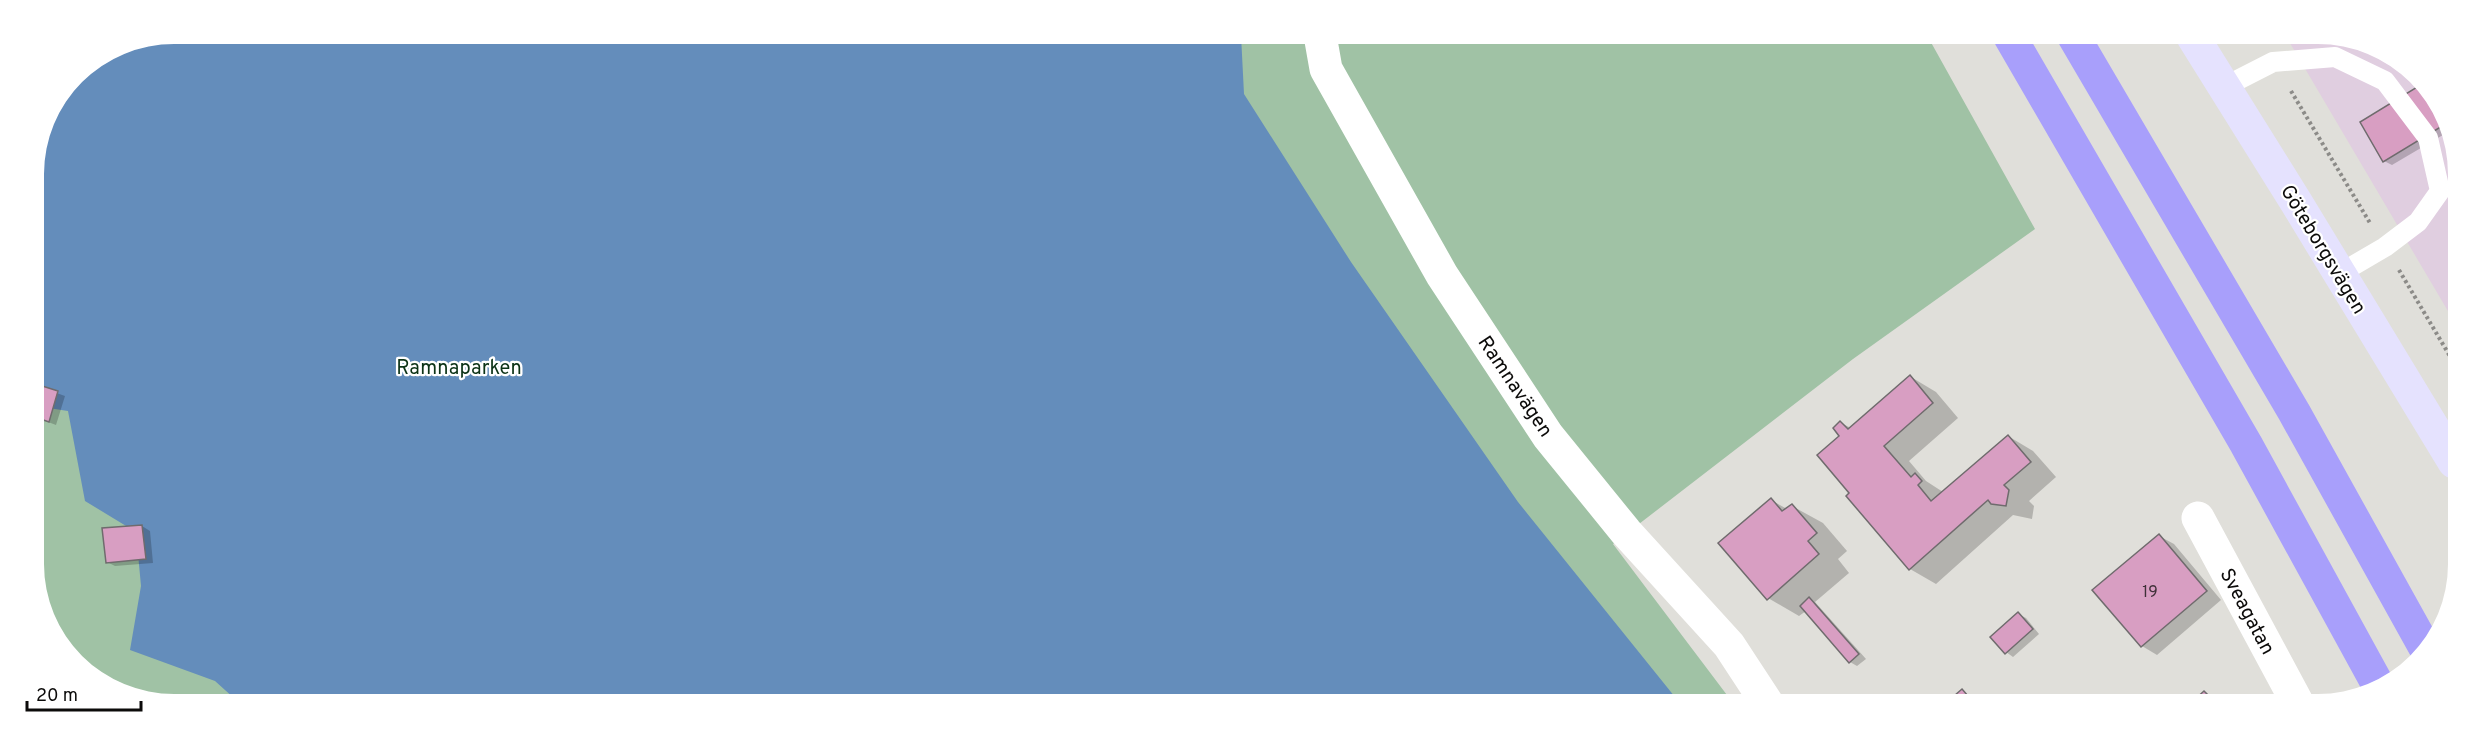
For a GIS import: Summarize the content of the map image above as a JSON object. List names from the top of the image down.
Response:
{
  "streets": {
    "main road": ["Göteborgsvägen"],
    "street": ["Ramnavägen", "Sveagatan"]
  },
  "parks": ["Ramnaparken"],
  "house_numbers": ["19"],
  "scale_bar": "20 m"
}
